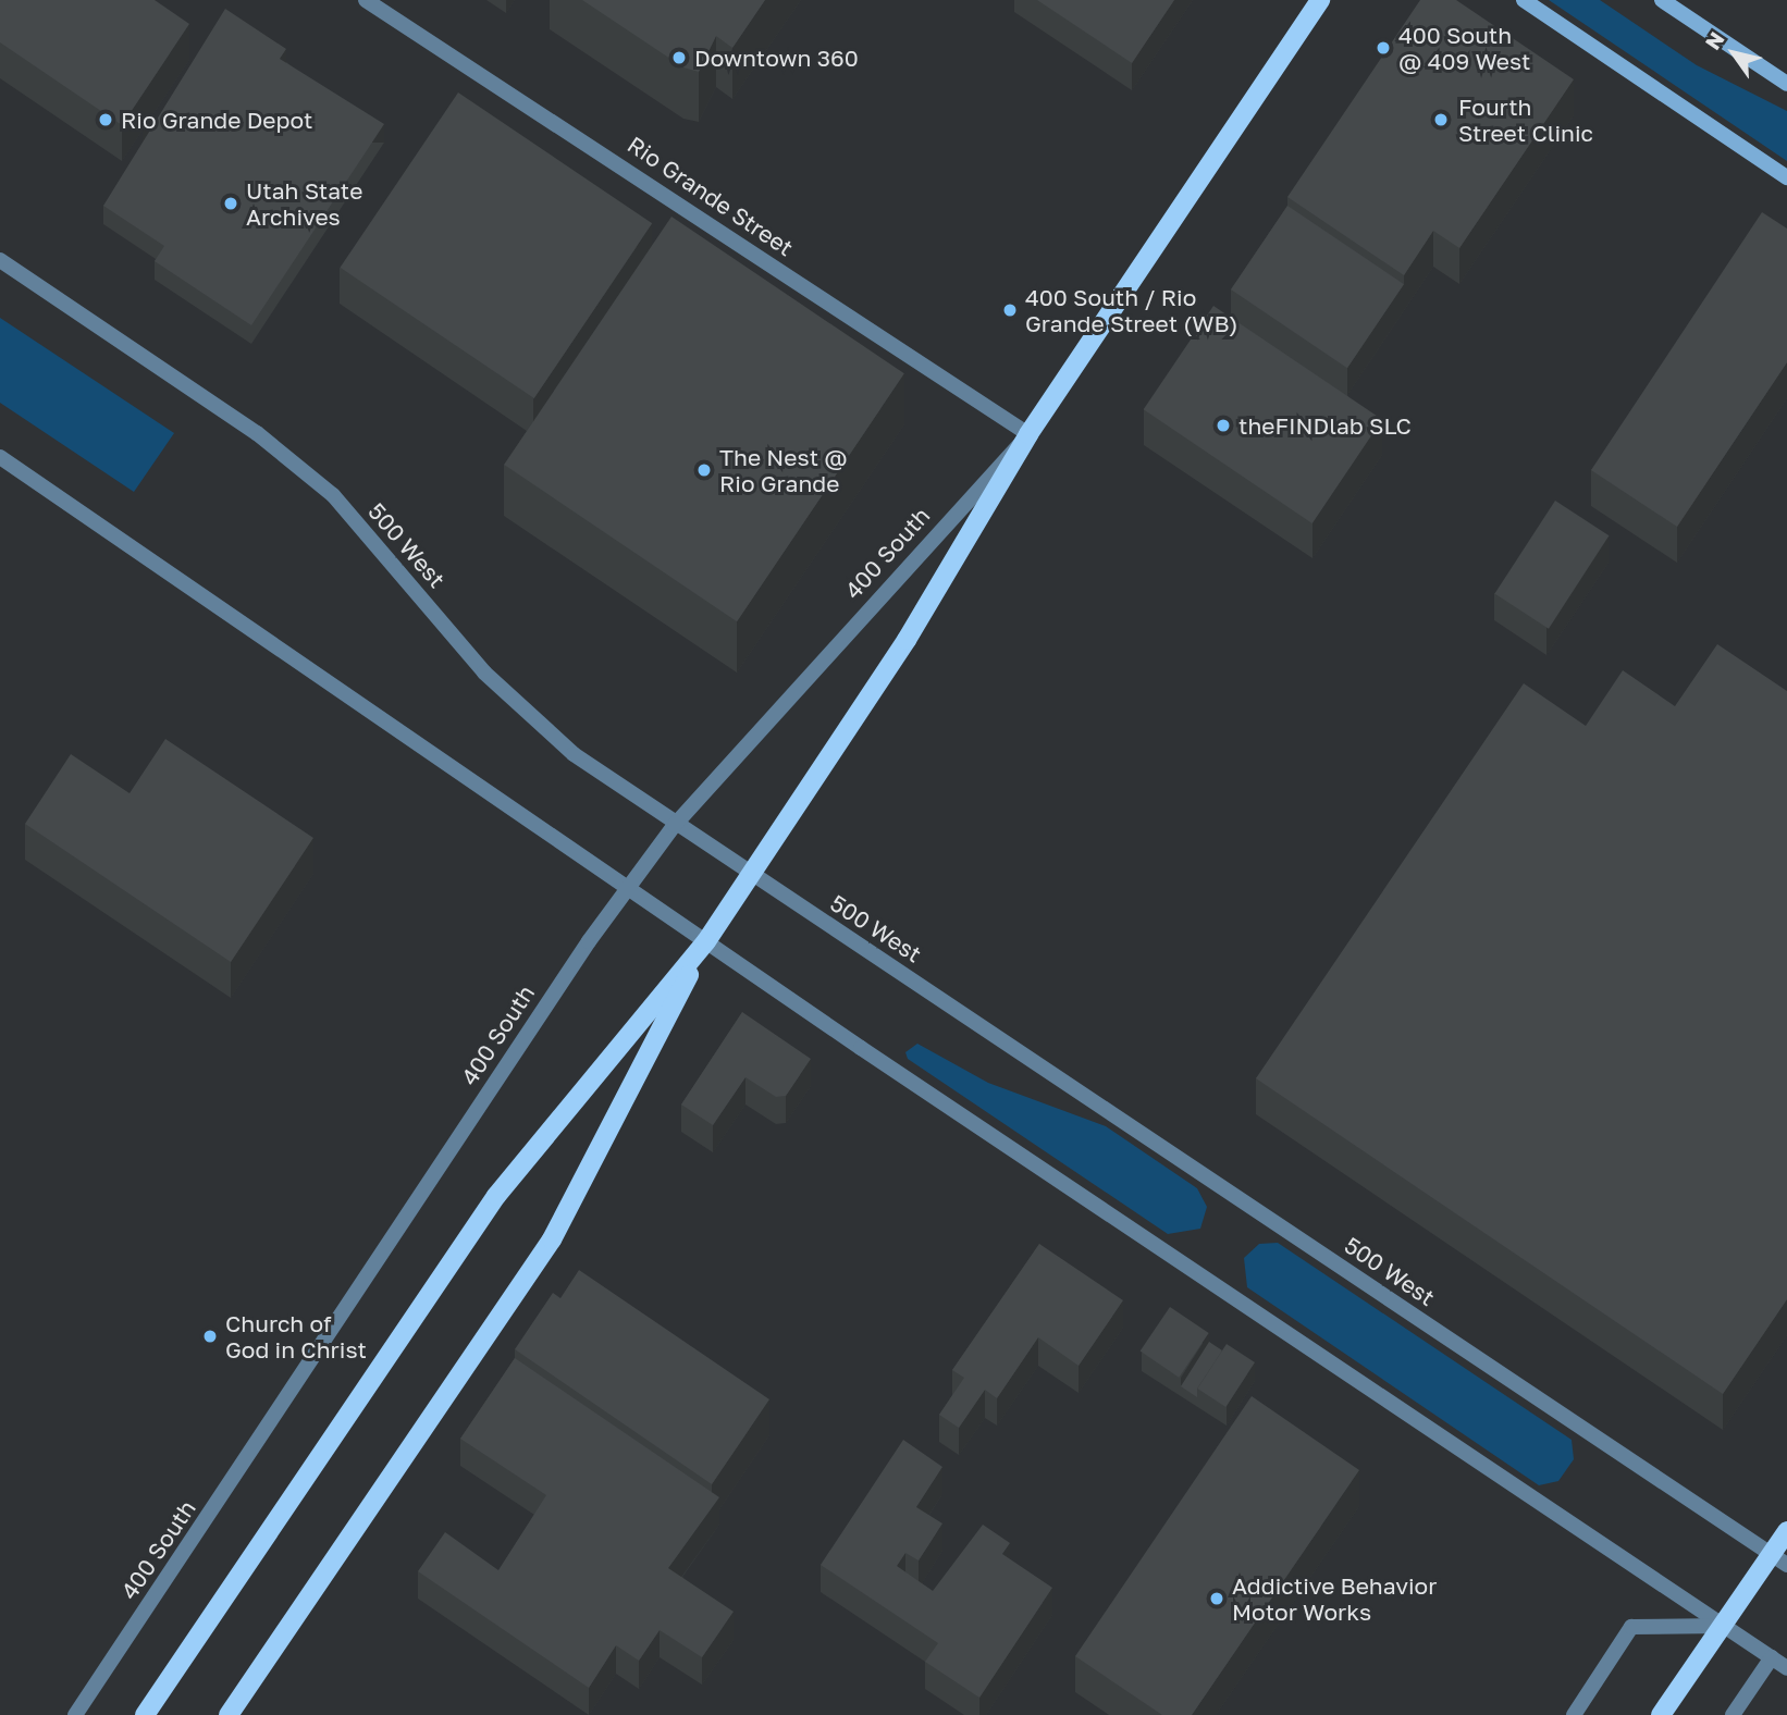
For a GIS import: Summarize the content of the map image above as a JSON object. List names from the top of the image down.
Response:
{
  "streets": {
    "main road": ["400 South"],
    "street": ["Rio Grande Street", "500 West"]
  },
  "crossings": [
    ["Rio Grande Street", "400 South"],
    ["500 West", "400 South"]
  ],
  "places": [
    "400 South @ 409 West",
    "Downtown 360",
    "Rio Grande Depot",
    "Fourth Street Clinic",
    "Utah State Archives",
    "400 South / Rio Grande Street (WB)",
    "theFINDlab SLC",
    "The Nest @ Rio Grande",
    "Church of God in Christ",
    "Addictive Behavior Motor Works"
  ],
  "north": "top left"
}
